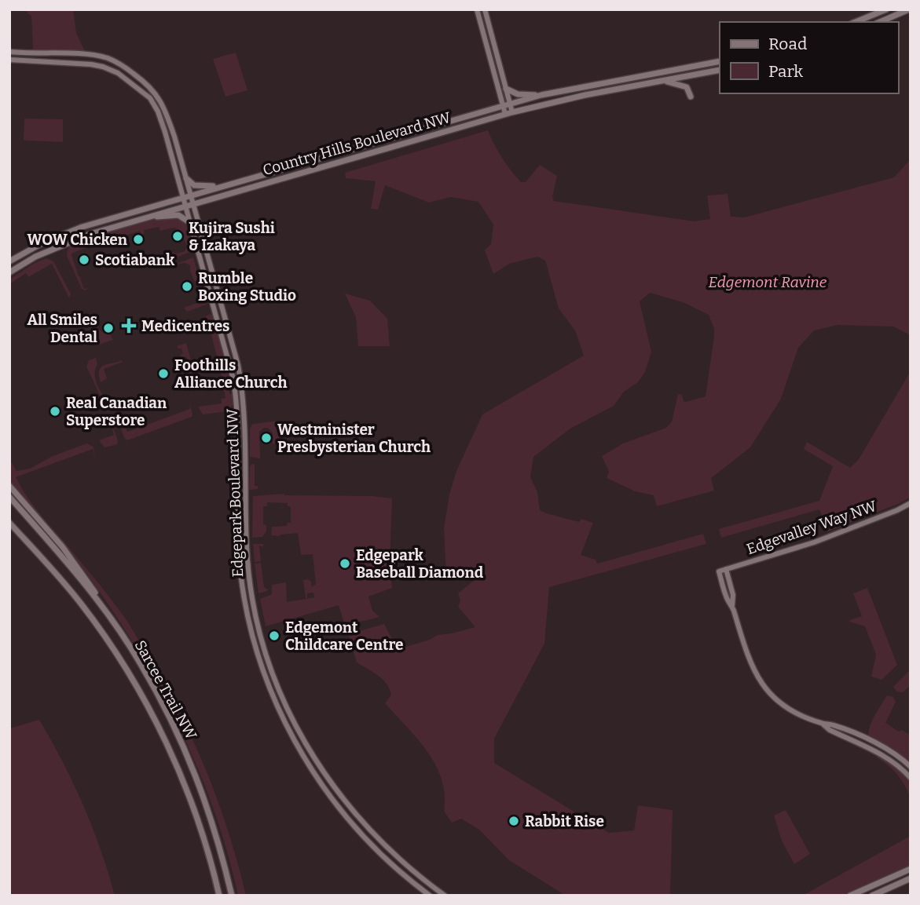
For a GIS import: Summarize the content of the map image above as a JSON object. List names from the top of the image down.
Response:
{
  "streets": {
    "main road": ["Country Hills Boulevard NW", "Sarcee Trail NW"],
    "street": ["Edgepark Boulevard NW", "Edgevalley Way NW"]
  },
  "crossings": [
    ["Country Hills Boulevard NW", "Edgepark Boulevard NW"]
  ],
  "parks": ["Edgemont Ravine"],
  "places": {
    "other": [
      "Kujira Sushi & Izakaya",
      "WOW Chicken",
      "Scotiabank",
      "Rumble Boxing Studio",
      "All Smiles Dental",
      "Foothills Alliance Church",
      "Real Canadian Superstore",
      "Westminister Presbysterian Church",
      "Edgepark Baseball Diamond",
      "Edgemont Childcare Centre",
      "Rabbit Rise"
    ],
    "health": ["Medicentres"]
  },
  "legend": ["Road", "Park"]
}
